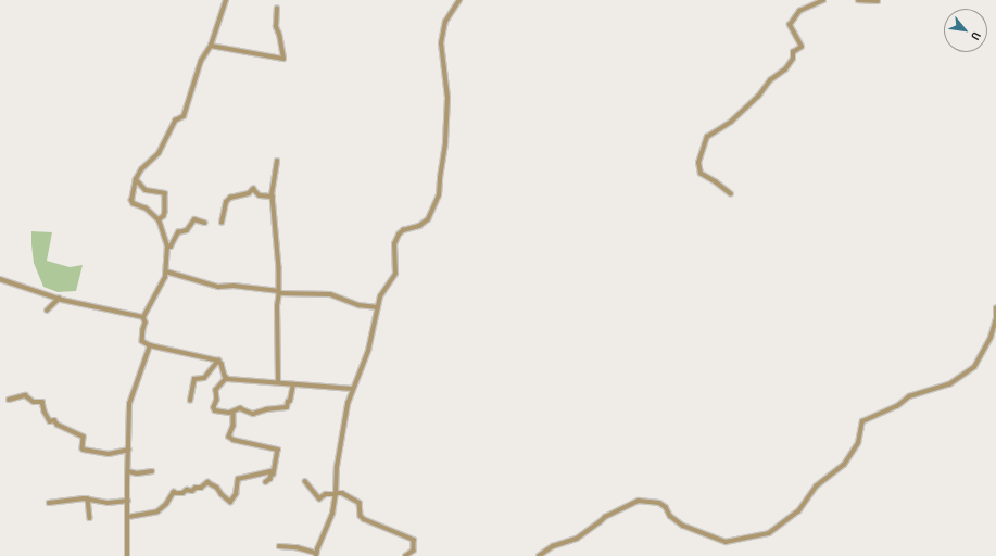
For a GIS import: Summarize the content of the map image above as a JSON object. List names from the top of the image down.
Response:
{
  "north": "bottom right"
}
